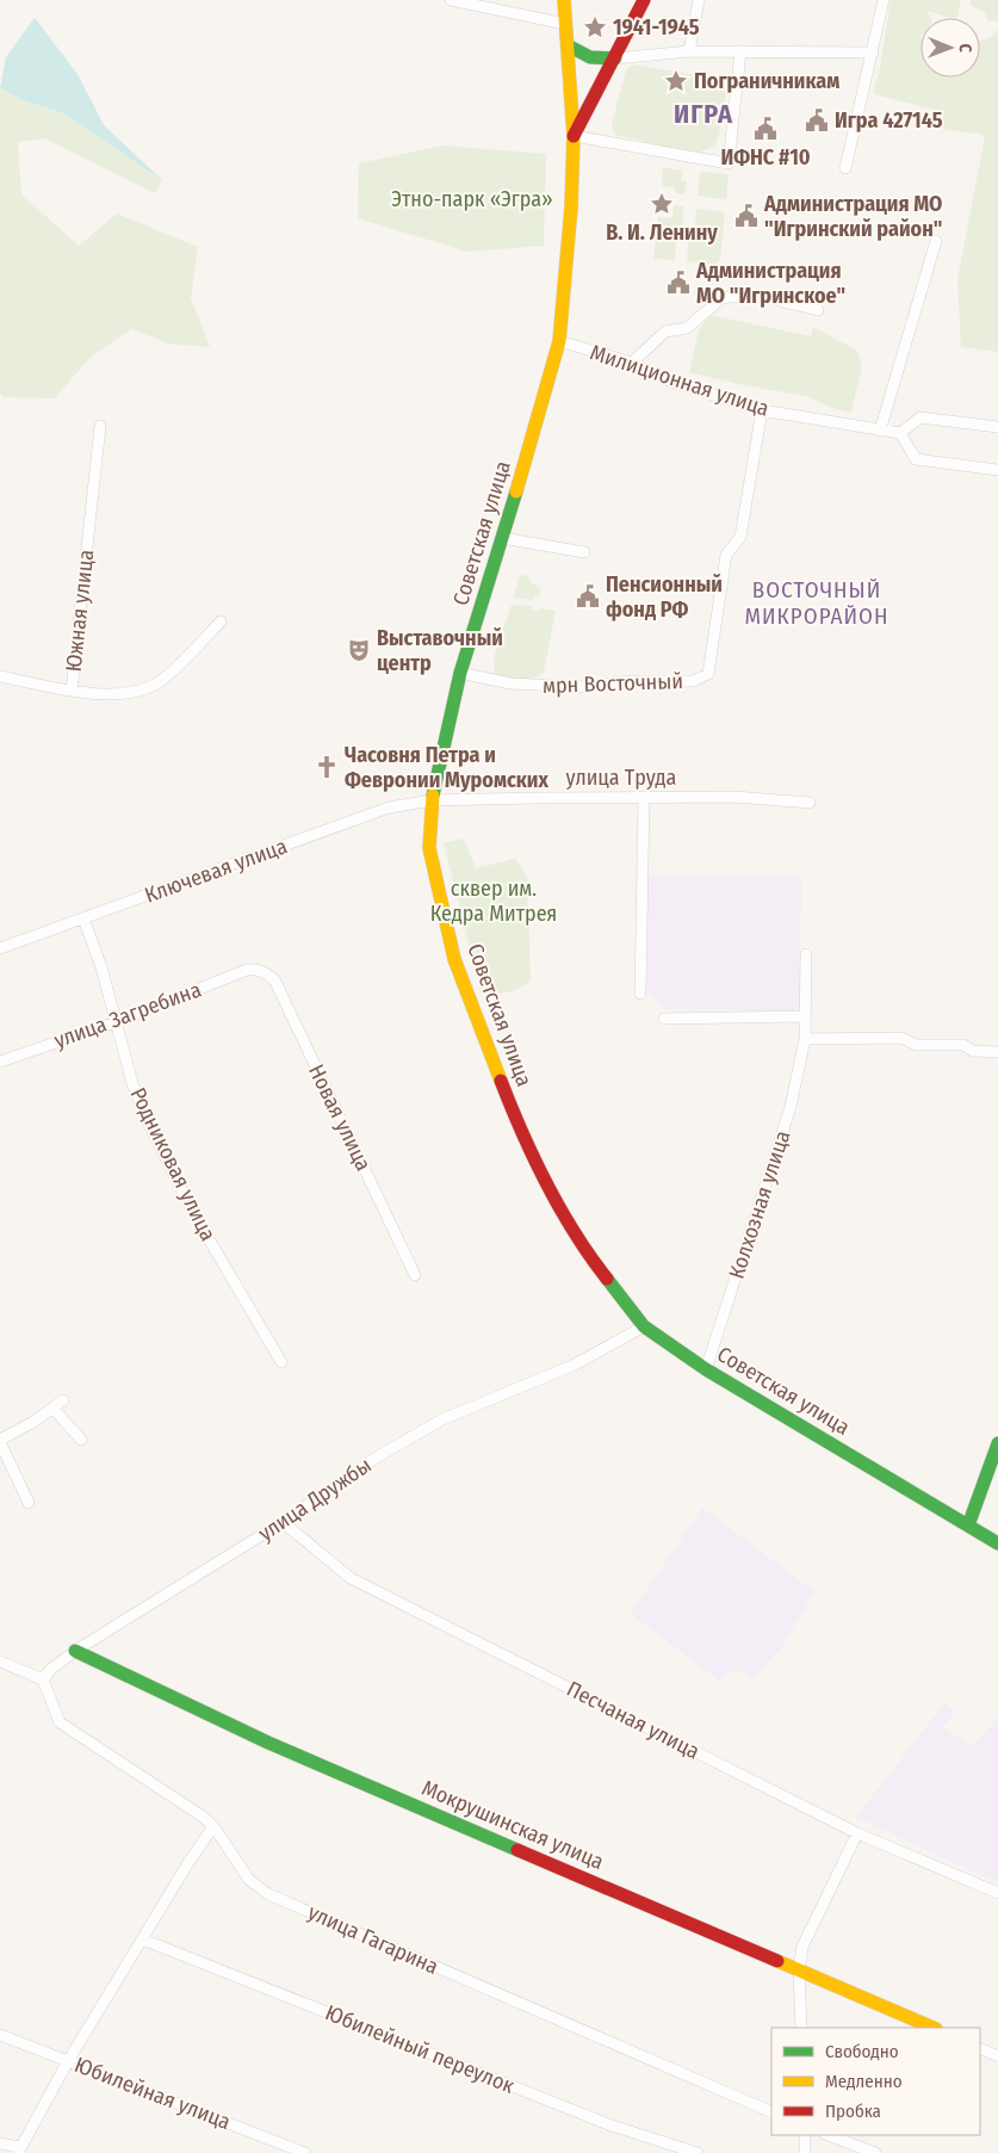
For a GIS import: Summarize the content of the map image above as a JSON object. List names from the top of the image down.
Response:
{
  "streets": {
    "main road": ["Советская улица", "Мокрушинская улица"],
    "street": [
      "Милиционная улица",
      "Южная улица",
      "мрн Восточный",
      "улица Труда",
      "Ключевая улица",
      "улица Загребина",
      "Новая улица",
      "Родниковая улица",
      "Колхозная улица",
      "улица Дружбы",
      "Песчаная улица",
      "улица Гагарина",
      "Юбилейный переулок",
      "Юбилейная улица"
    ]
  },
  "crossings": [
    ["Милиционная улица", "Советская улица"],
    ["Милиционная улица", "мрн Восточный"],
    ["Советская улица", "мрн Восточный"],
    ["Советская улица", "улица Труда"],
    ["Советская улица", "Ключевая улица"],
    ["Советская улица", "Колхозная улица"],
    ["Советская улица", "улица Дружбы"],
    ["улица Труда", "Ключевая улица"],
    ["Ключевая улица", "Родниковая улица"],
    ["улица Загребина", "Новая улица"],
    ["улица Загребина", "Родниковая улица"],
    ["улица Дружбы", "Песчаная улица"],
    ["улица Дружбы", "Мокрушинская улица"],
    ["улица Дружбы", "улица Гагарина"]
  ],
  "districts": ["ИГРА", "ВОСТОЧНЫЙ МИКРОРАЙОН"],
  "parks": ["Этно-парк «Эгра»", "сквер им. Кедра Митрея"],
  "places": {
    "place": ["1941-1945", "Пограничникам", "В. И. Ленину"],
    "public building": [
      "Игра 427145",
      "ИФНС #10",
      "Администрация МО \"Игринский район\"",
      "Администрация МО \"Игринское\"",
      "Пенсионный фонд РФ"
    ],
    "theatre": ["Выставочный центр"],
    "church": ["Часовня Петра и Февронии Муромских"]
  },
  "legend": ["Свободно", "Медленно", "Пробка"],
  "north": "right"
}
